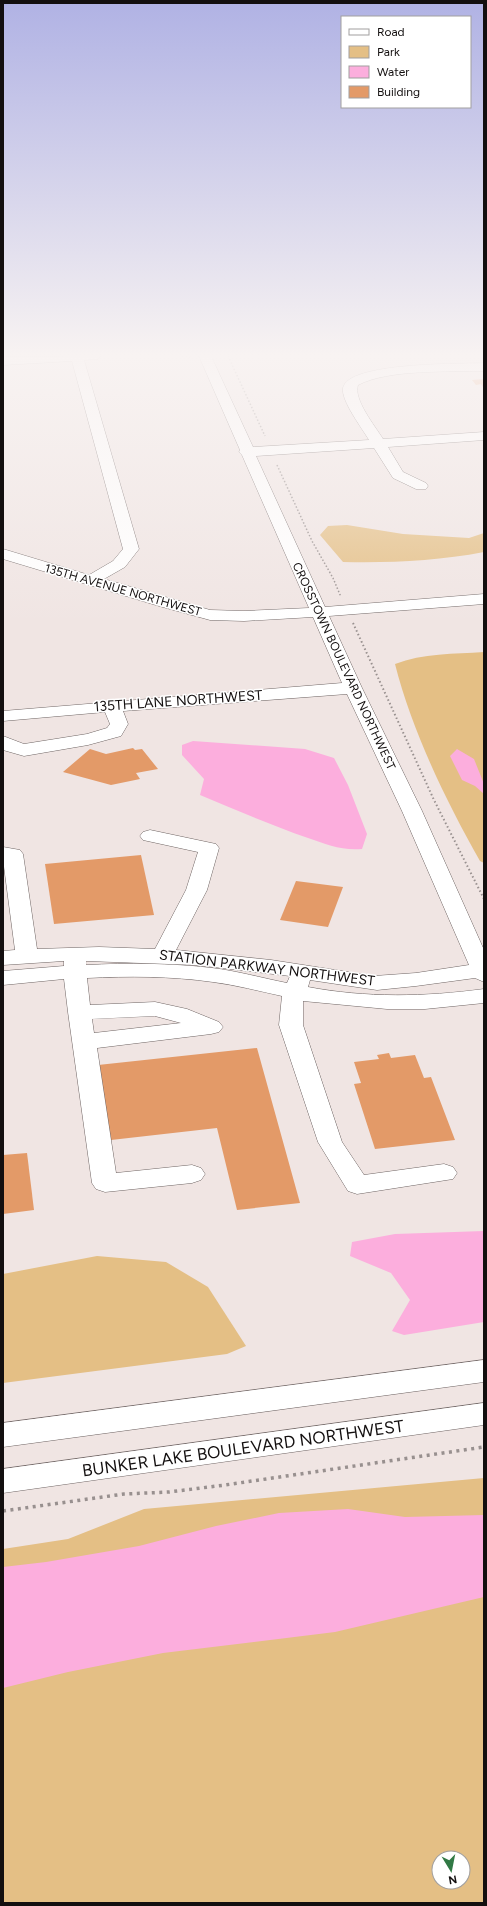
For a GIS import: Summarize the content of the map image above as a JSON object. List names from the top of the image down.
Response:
{
  "streets": {
    "street": [
      "135TH AVENUE NORTHWEST",
      "CROSSTOWN BOULEVARD NORTHWEST",
      "135TH LANE NORTHWEST",
      "STATION PARKWAY NORTHWEST",
      "BUNKER LAKE BOULEVARD NORTHWEST"
    ]
  },
  "crossings": [
    ["135TH AVENUE NORTHWEST", "CROSSTOWN BOULEVARD NORTHWEST"],
    ["CROSSTOWN BOULEVARD NORTHWEST", "135TH LANE NORTHWEST"],
    ["CROSSTOWN BOULEVARD NORTHWEST", "STATION PARKWAY NORTHWEST"]
  ],
  "legend": [
    "Road",
    "Park",
    "Water",
    "Building"
  ],
  "north": "bottom"
}
